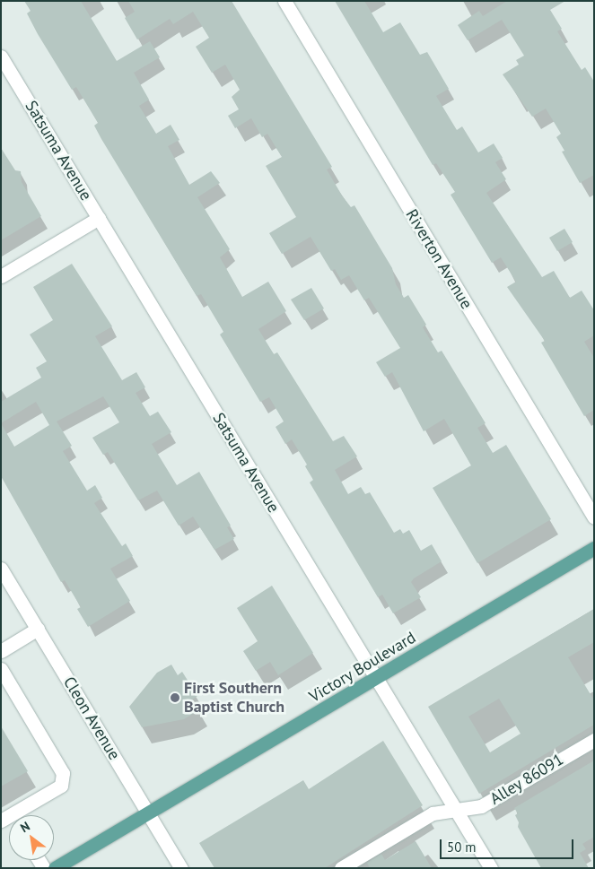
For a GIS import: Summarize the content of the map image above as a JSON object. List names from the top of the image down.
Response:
{
  "streets": {
    "main road": ["Victory Boulevard"],
    "street": [
      "Satsuma Avenue",
      "Riverton Avenue",
      "Cleon Avenue",
      "Alley 86091"
    ]
  },
  "crossings": [
    ["Satsuma Avenue", "Victory Boulevard"],
    ["Satsuma Avenue", "Alley 86091"],
    ["Victory Boulevard", "Cleon Avenue"]
  ],
  "places": ["First Southern Baptist Church"],
  "scale_bar": "50 m",
  "north": "top left"
}
